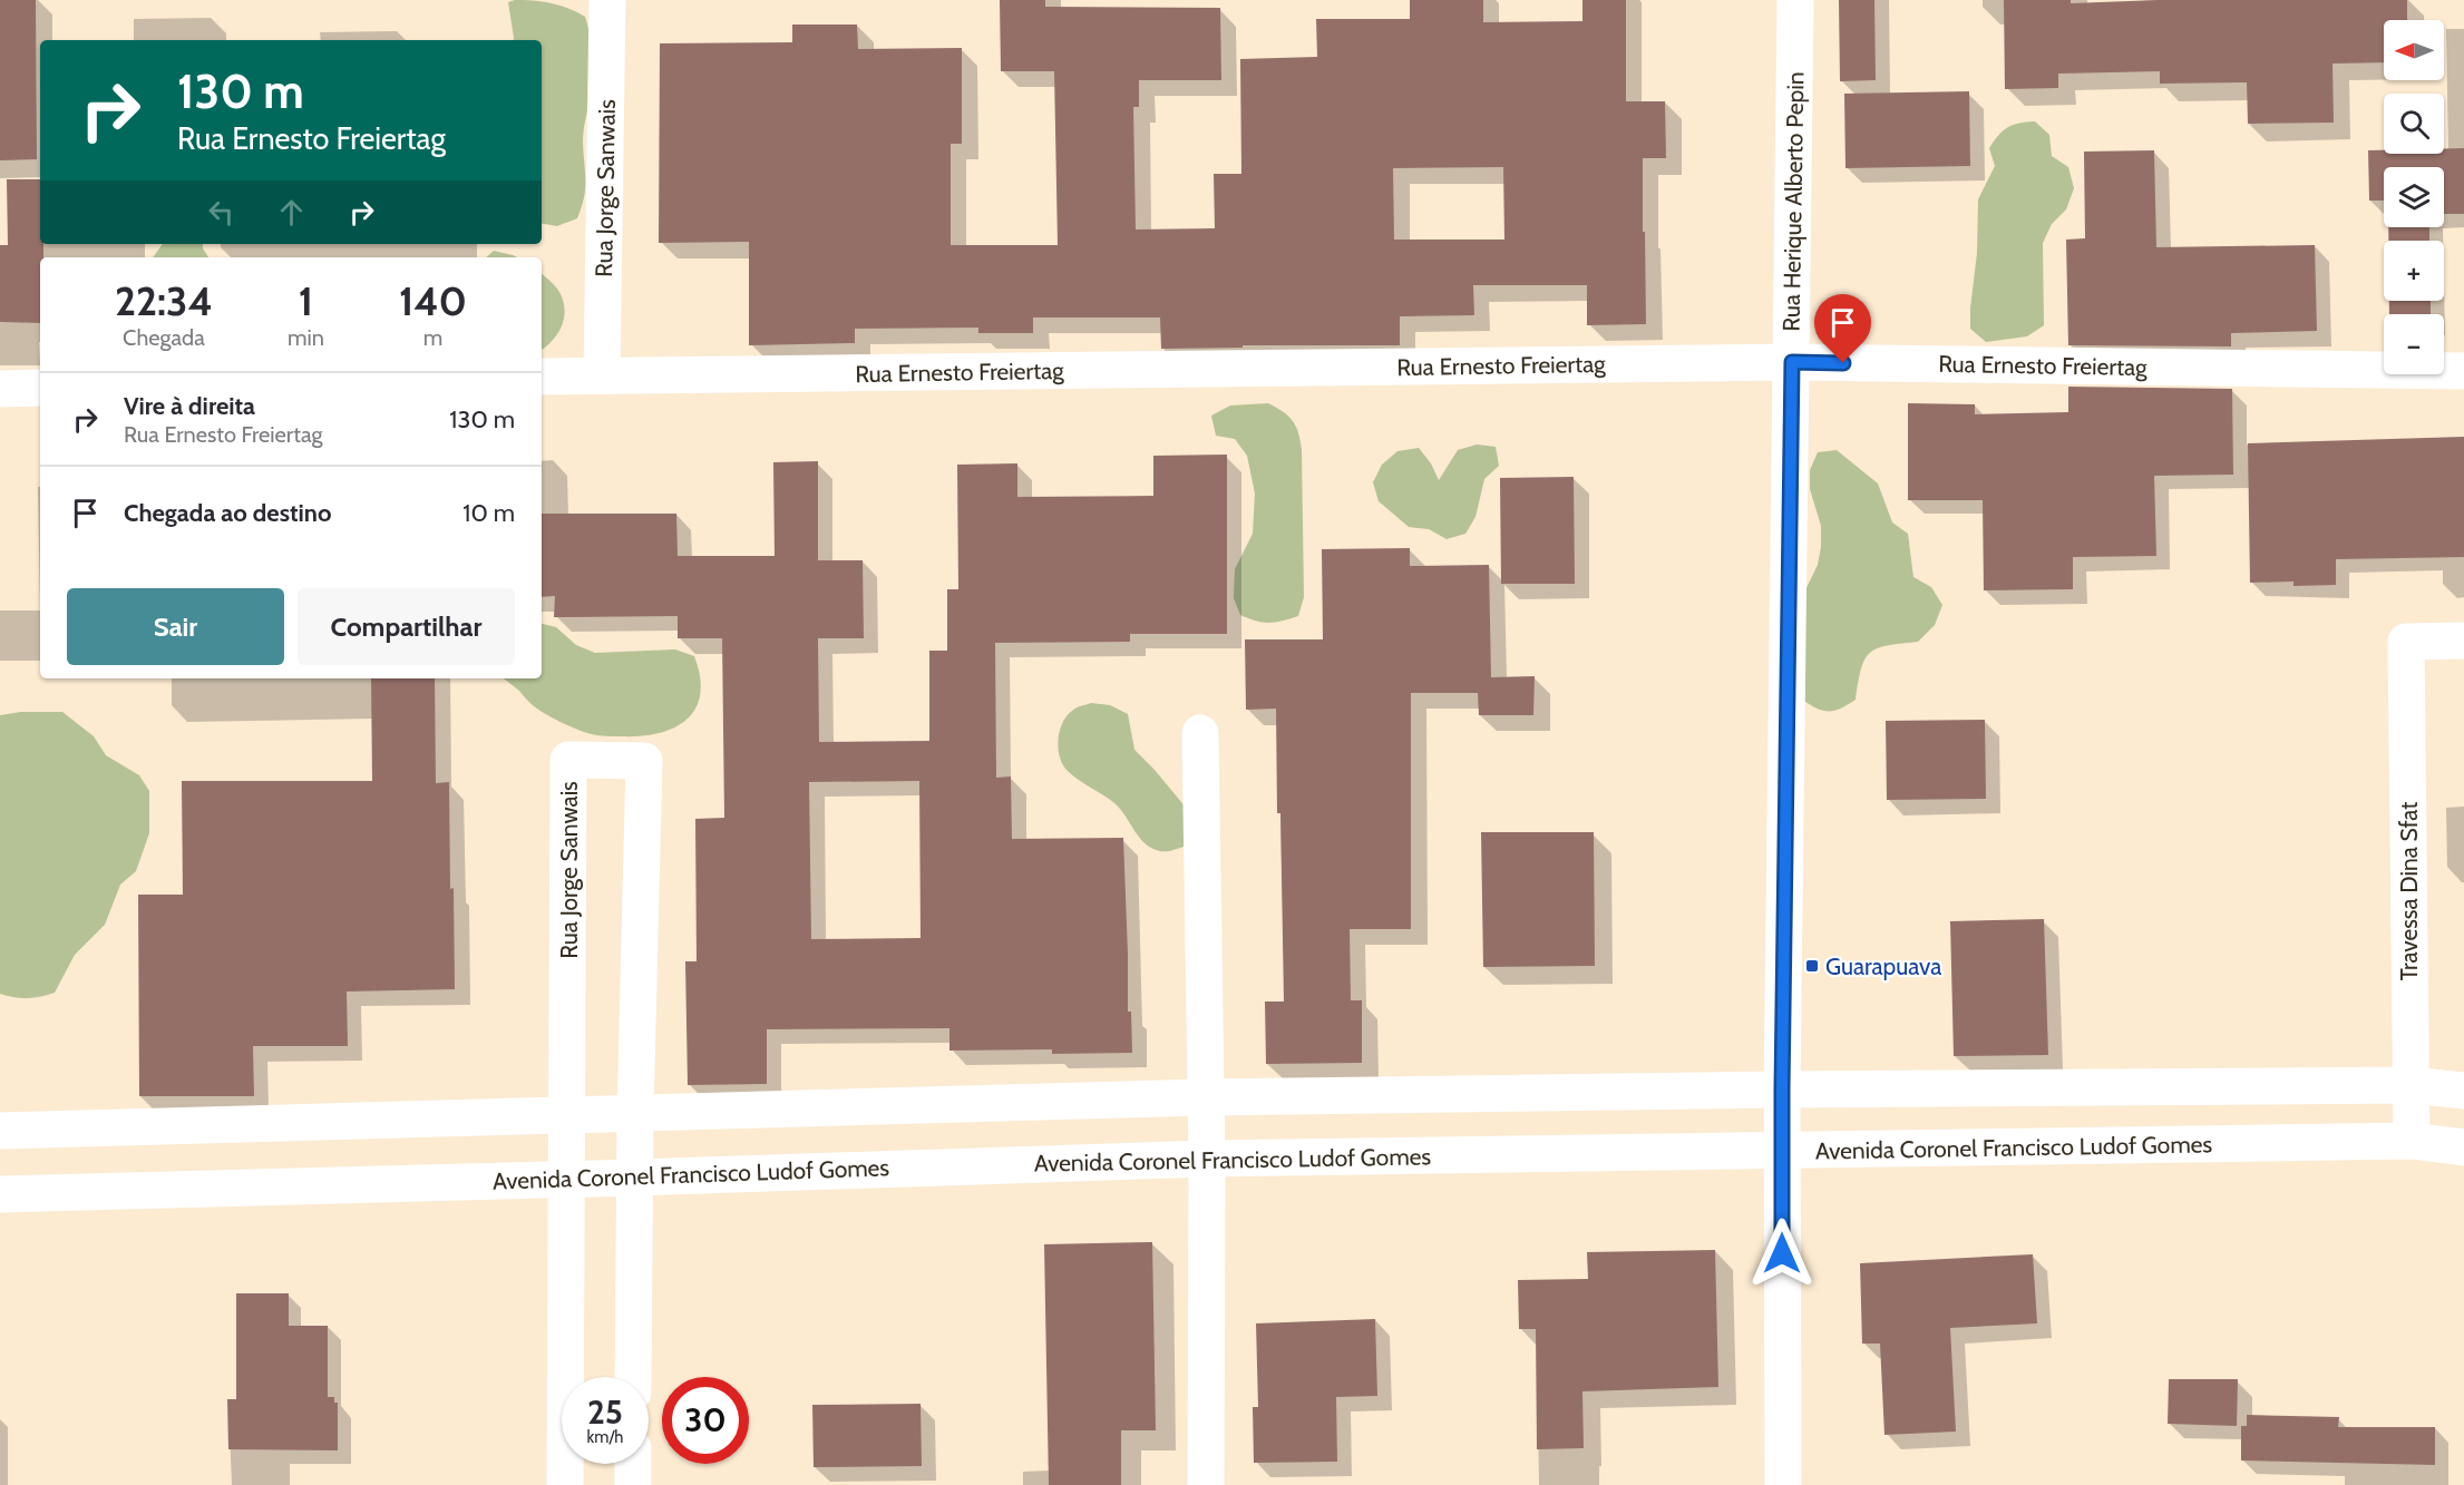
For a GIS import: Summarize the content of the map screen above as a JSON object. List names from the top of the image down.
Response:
{
  "streets": {
    "street": [
      "Rua Jorge Sanwais",
      "Rua Herique Alberto Pepin",
      "Rua Ernesto Freiertag",
      "Travessa Dina Sfat",
      "Avenida Coronel Francisco Ludof Gomes"
    ]
  },
  "crossings": [
    ["Rua Jorge Sanwais", "Rua Ernesto Freiertag"],
    ["Rua Jorge Sanwais", "Avenida Coronel Francisco Ludof Gomes"],
    ["Rua Herique Alberto Pepin", "Rua Ernesto Freiertag"],
    ["Rua Herique Alberto Pepin", "Avenida Coronel Francisco Ludof Gomes"],
    ["Travessa Dina Sfat", "Avenida Coronel Francisco Ludof Gomes"]
  ],
  "places": {
    "transit": ["Guarapuava"]
  },
  "north": "left",
  "page": {
    "map_buttons": ["+", "−"],
    "turn": ["130 m", "Rua Ernesto Freiertag"],
    "eta": [
      "22:34",
      "Chegada",
      "1",
      "min",
      "140",
      "m"
    ],
    "list": [
      {
        "name": "Vire à direita",
        "note": "Rua Ernesto Freiertag",
        "value": "130 m"
      },
      {
        "name": "Chegada ao destino",
        "value": "10 m"
      }
    ],
    "buttons": ["Sair", "Compartilhar"],
    "speed": "25 km/h",
    "limit": "30"
  }
}
